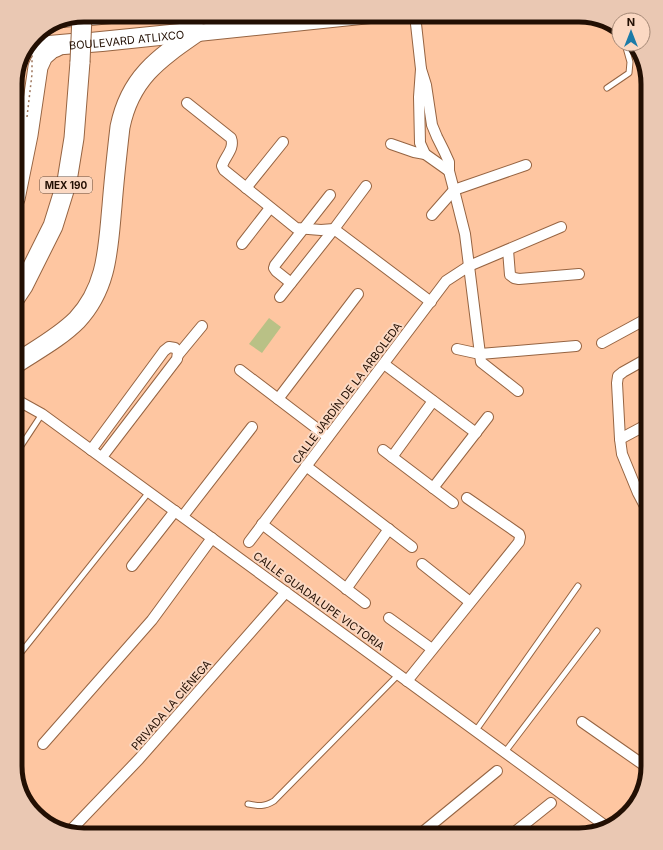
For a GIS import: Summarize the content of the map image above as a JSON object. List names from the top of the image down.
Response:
{
  "streets": {
    "highway": ["MEX 190"],
    "main road": ["BOULEVARD ATLIXCO"],
    "street": ["CALLE JARDÍN DE LA ARBOLEDA", "CALLE GUADALUPE VICTORIA", "PRIVADA LA CIÉNEGA"]
  },
  "crossings": [
    ["CALLE GUADALUPE VICTORIA", "PRIVADA LA CIÉNEGA"]
  ],
  "north": "top"
}
